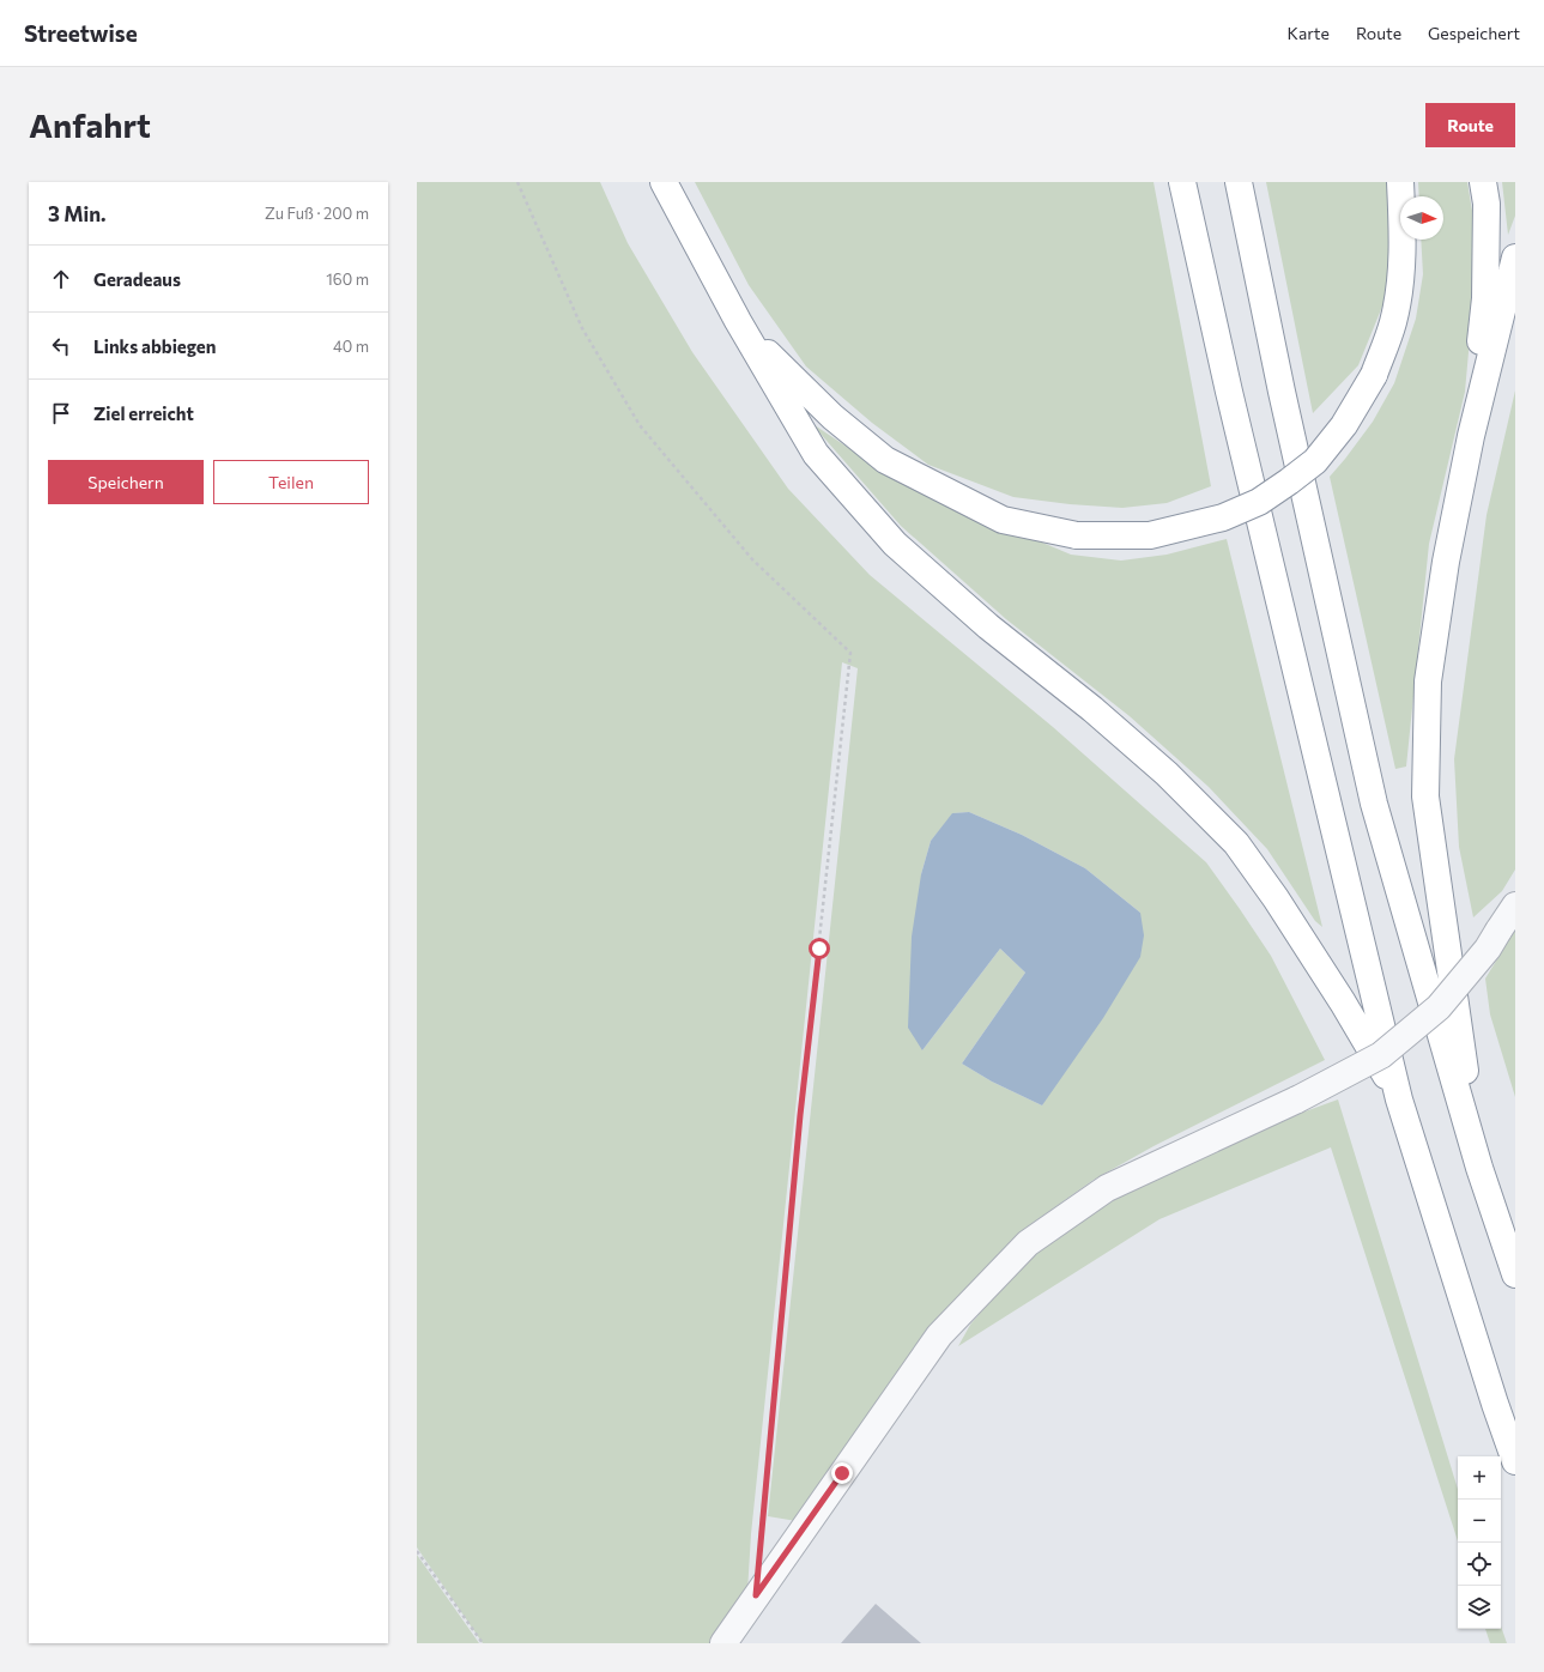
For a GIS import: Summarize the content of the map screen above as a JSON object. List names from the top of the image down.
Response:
{
  "north": "right",
  "page": {
    "header": "Streetwise",
    "nav": ["Karte", "Route", "Gespeichert"],
    "buttons": [
      "Route",
      ["Speichern", "Teilen"]
    ],
    "title": "Anfahrt",
    "heading": ["3 Min.", "Zu Fuß · 200 m"],
    "list": [
      ["Geradeaus", "160 m"],
      ["Links abbiegen", "40 m"],
      "Ziel erreicht"
    ],
    "map_buttons": ["+", "−"]
  }
}
